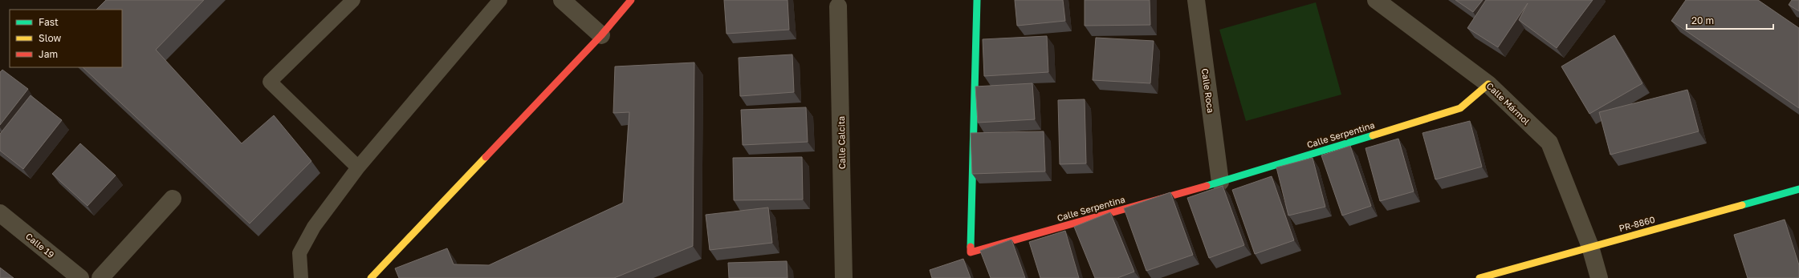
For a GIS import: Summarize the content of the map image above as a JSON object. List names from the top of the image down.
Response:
{
  "streets": {
    "street": [
      "Calle Roca",
      "Calle Mármol",
      "Calle Serpentina",
      "Calle Calcita",
      "PR-8860",
      "Calle 19"
    ]
  },
  "crossings": [
    ["Calle Roca", "Calle Serpentina"],
    ["Calle Mármol", "Calle Serpentina"],
    ["Calle Mármol", "PR-8860"]
  ],
  "legend": ["Fast", "Slow", "Jam"],
  "scale_bar": "20 m"
}
